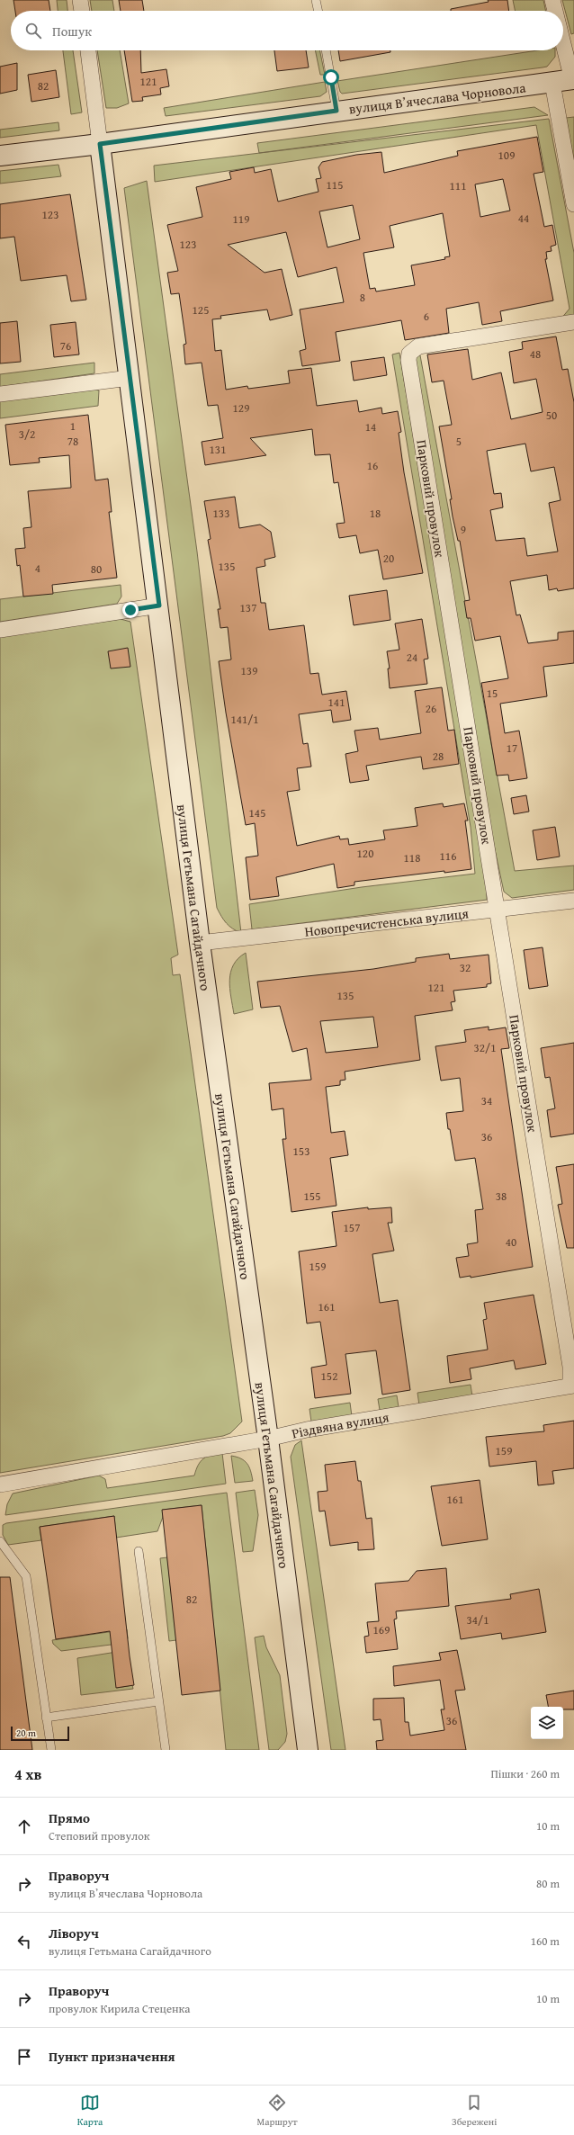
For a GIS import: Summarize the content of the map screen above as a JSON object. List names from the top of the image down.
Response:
{
  "streets": {
    "main road": ["вулиця Вʼячеслава Чорновола", "вулиця Гетьмана Сагайдачного"],
    "street": ["Парковий провулок", "Новопречистенська вулиця", "Різдвяна вулиця"]
  },
  "crossings": [
    ["вулиця Вʼячеслава Чорновола", "вулиця Гетьмана Сагайдачного"],
    ["Парковий провулок", "Новопречистенська вулиця"],
    ["Парковий провулок", "Різдвяна вулиця"],
    ["вулиця Гетьмана Сагайдачного", "Новопречистенська вулиця"],
    ["вулиця Гетьмана Сагайдачного", "Різдвяна вулиця"]
  ],
  "house_numbers": [
    "121",
    "82",
    "109",
    "115",
    "111",
    "123",
    "44",
    "119",
    "123",
    "8",
    "125",
    "6",
    "76",
    "48",
    "129",
    "50",
    "1",
    "14",
    "3/2",
    "78",
    "5",
    "131",
    "16",
    "133",
    "18",
    "9",
    "20",
    "135",
    "4",
    "80",
    "137",
    "24",
    "139",
    "15",
    "141",
    "26",
    "141/1",
    "17",
    "28",
    "145",
    "120",
    "116",
    "118",
    "32",
    "121",
    "135",
    "32/1",
    "34",
    "36",
    "153",
    "155",
    "38",
    "157",
    "40",
    "159",
    "161",
    "152",
    "159",
    "161",
    "82",
    "34/1",
    "169",
    "36"
  ],
  "scale_bar": "20 m",
  "page": {
    "search": "Пошук",
    "scale": "20 m",
    "heading": ["4 хв", "Пішки · 260 m"],
    "list": [
      ["Прямо", "Степовий провулок", "10 m"],
      ["Праворуч", "вулиця Вʼячеслава Чорновола", "80 m"],
      ["Ліворуч", "вулиця Гетьмана Сагайдачного", "160 m"],
      ["Праворуч", "провулок Кирила Стеценка", "10 m"],
      "Пункт призначення"
    ],
    "nav": ["Карта", "Маршрут", "Збережені"]
  }
}
